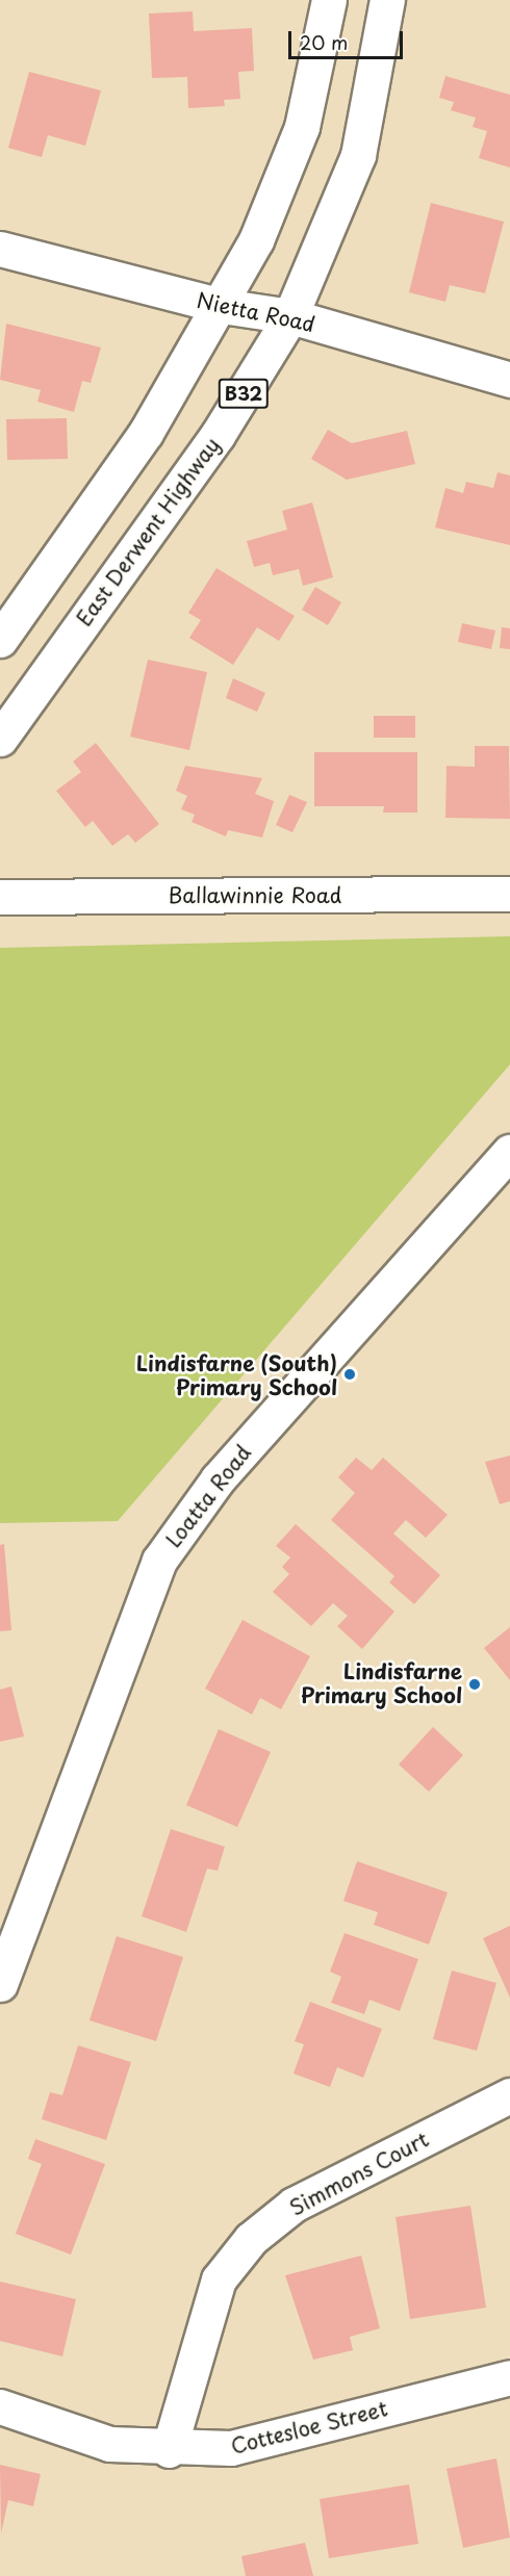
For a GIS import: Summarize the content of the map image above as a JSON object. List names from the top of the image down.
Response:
{
  "streets": {
    "street": [
      "Nietta Road",
      "B32",
      "East Derwent Highway",
      "Ballawinnie Road",
      "Loatta Road",
      "Simmons Court",
      "Cottesloe Street"
    ]
  },
  "crossings": [
    ["Nietta Road", "East Derwent Highway"],
    ["Simmons Court", "Cottesloe Street"]
  ],
  "places": ["Lindisfarne (South) Primary School", "Lindisfarne Primary School"],
  "scale_bar": "20 m"
}
